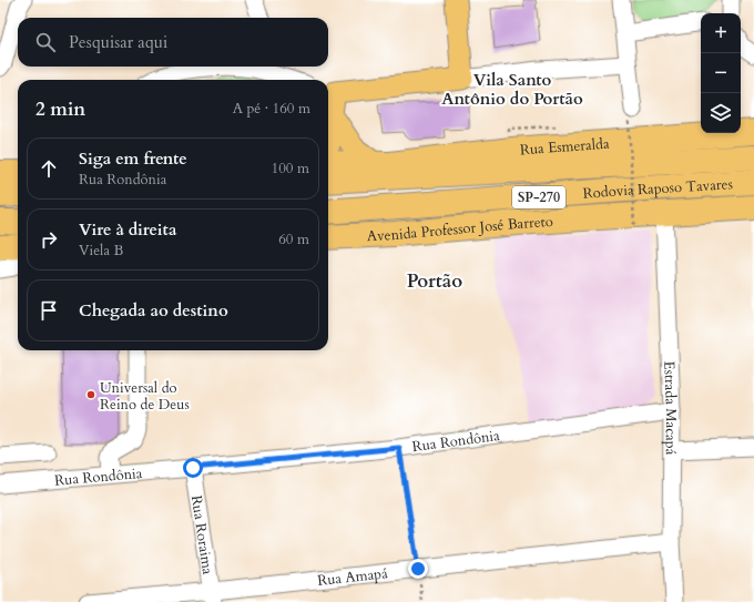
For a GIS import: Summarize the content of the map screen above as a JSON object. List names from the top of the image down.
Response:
{
  "streets": {
    "highway": [
      "Rua Esmeralda",
      "Rodovia Raposo Tavares",
      "SP-270",
      "Avenida Professor José Barreto"
    ],
    "street": [
      "Estrada Macapá",
      "Rua Rondônia",
      "Rua Roraima",
      "Rua Amapá"
    ]
  },
  "crossings": [
    ["Avenida Professor José Barreto", "Estrada Macapá"],
    ["Estrada Macapá", "Rua Rondônia"],
    ["Estrada Macapá", "Rua Amapá"],
    ["Rua Rondônia", "Rua Roraima"],
    ["Rua Roraima", "Rua Amapá"]
  ],
  "districts": ["Vila Santo Antônio do Portão", "Portão"],
  "places": ["Universal do Reino de Deus"],
  "page": {
    "map_buttons": ["+", "−"],
    "search": "Pesquisar aqui",
    "heading": ["2 min", "A pé · 160 m"],
    "list": [
      ["Siga em frente", "Rua Rondônia", "100 m"],
      ["Vire à direita", "Viela B", "60 m"],
      "Chegada ao destino"
    ]
  }
}
